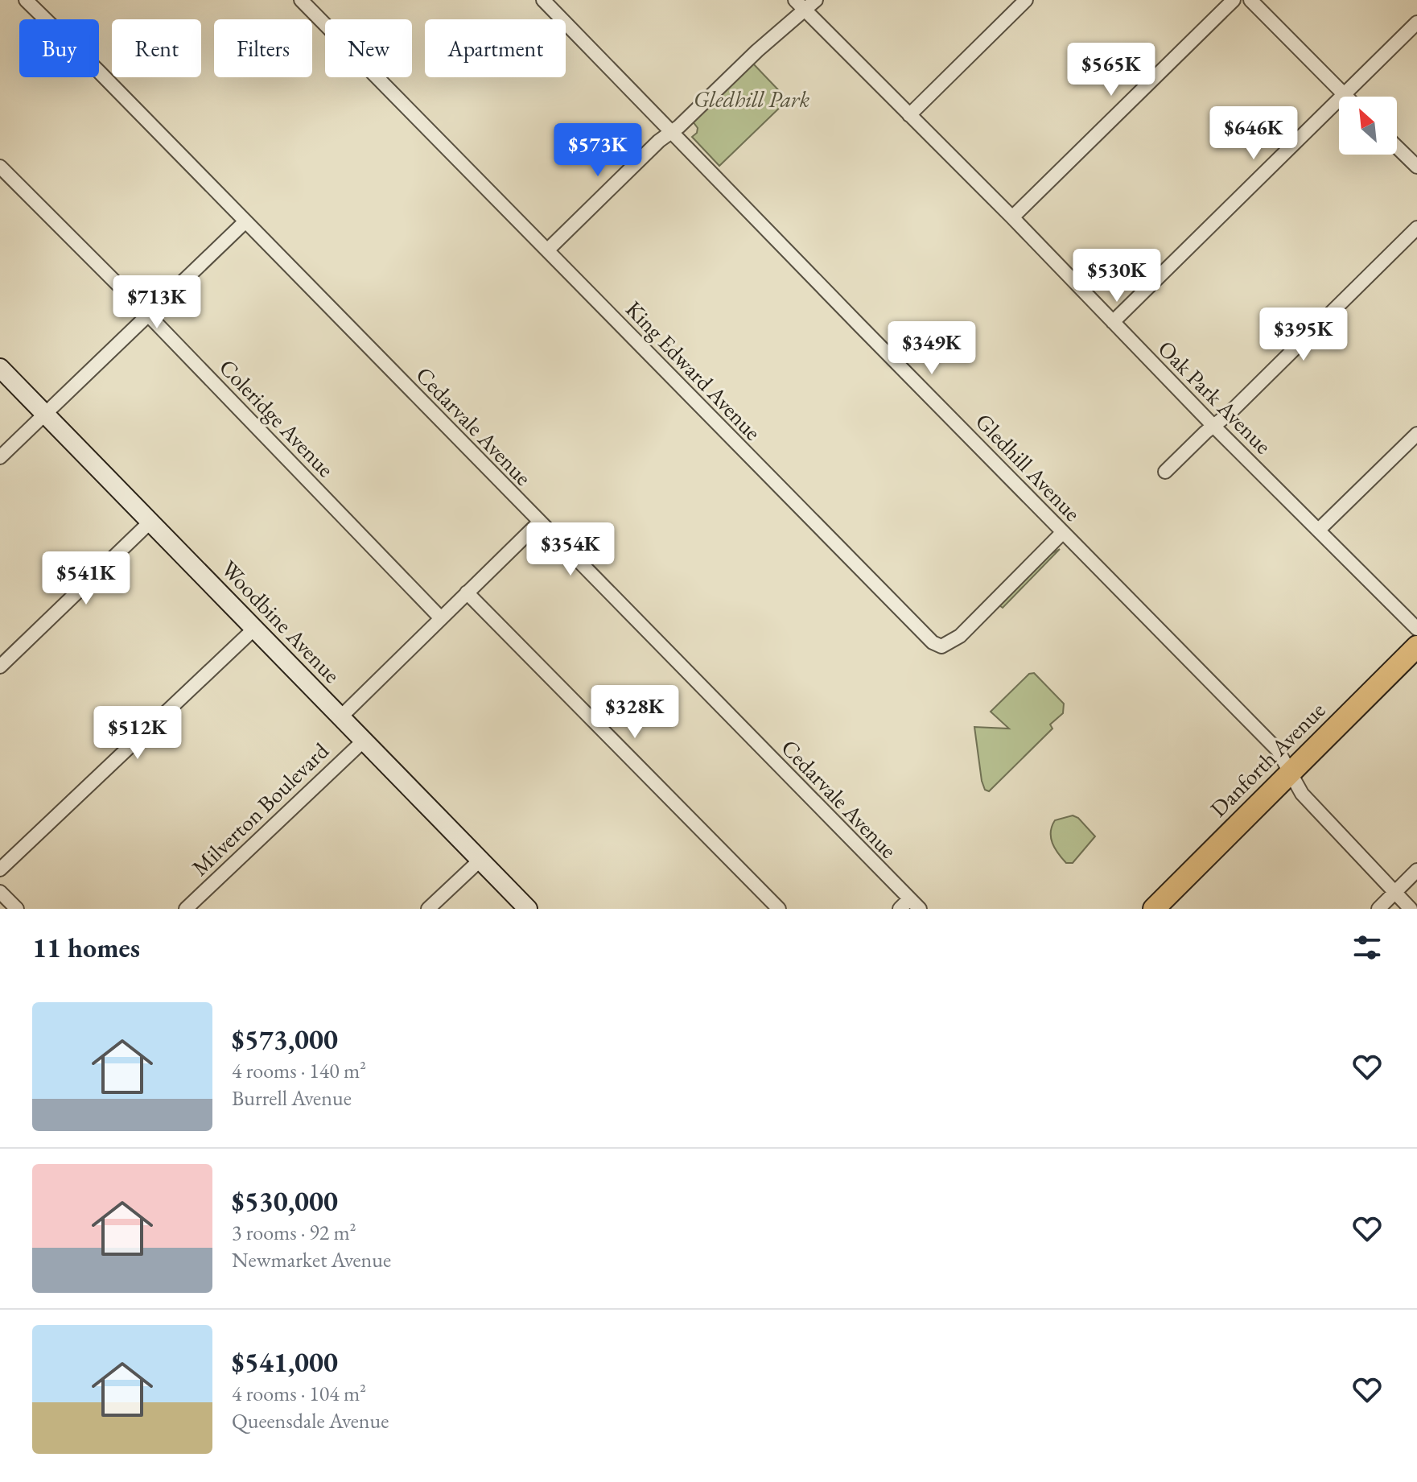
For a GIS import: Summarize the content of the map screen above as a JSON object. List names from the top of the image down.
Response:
{
  "streets": {
    "main road": ["Woodbine Avenue", "Danforth Avenue"],
    "street": [
      "King Edward Avenue",
      "Oak Park Avenue",
      "Coleridge Avenue",
      "Cedarvale Avenue",
      "Gledhill Avenue",
      "Milverton Boulevard"
    ]
  },
  "crossings": [
    ["King Edward Avenue", "Gledhill Avenue"],
    ["Coleridge Avenue", "Milverton Boulevard"],
    ["Cedarvale Avenue", "Milverton Boulevard"],
    ["Gledhill Avenue", "Danforth Avenue"],
    ["Woodbine Avenue", "Milverton Boulevard"]
  ],
  "parks": ["Gledhill Park"],
  "north": "top left",
  "page": {
    "chip": [
      "Buy",
      "Rent",
      "Filters",
      "New",
      "Apartment"
    ],
    "price": [
      "$565K",
      "$646K",
      "$573K",
      "$530K",
      "$713K",
      "$395K",
      "$349K",
      "$354K",
      "$541K",
      "$328K",
      "$512K"
    ],
    "heading": "11 homes",
    "list": [
      {
        "name": "$573,000",
        "note": "4 rooms · 140 m² · Burrell Avenue"
      },
      {
        "name": "$530,000",
        "note": "3 rooms · 92 m² · Newmarket Avenue"
      },
      {
        "name": "$541,000",
        "note": "4 rooms · 104 m² · Queensdale Avenue"
      }
    ]
  }
}
